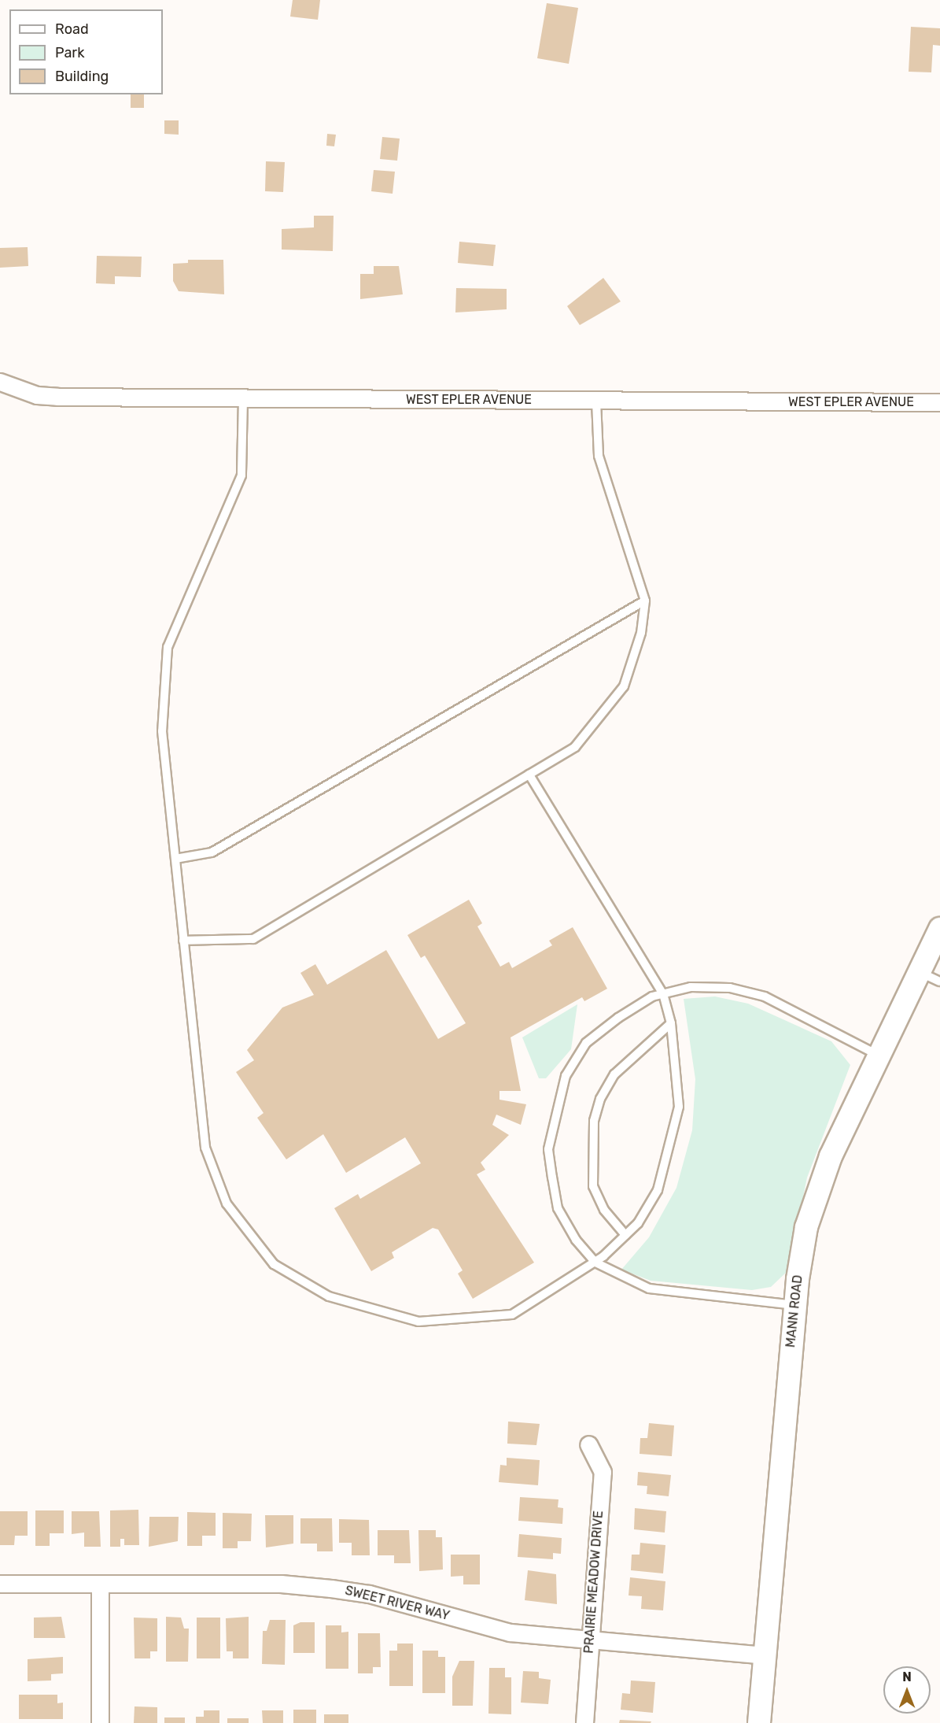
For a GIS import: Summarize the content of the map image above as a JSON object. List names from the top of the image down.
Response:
{
  "streets": {
    "main road": ["MANN ROAD"],
    "street": ["WEST EPLER AVENUE", "PRAIRIE MEADOW DRIVE", "SWEET RIVER WAY"]
  },
  "crossings": [
    ["MANN ROAD", "SWEET RIVER WAY"],
    ["PRAIRIE MEADOW DRIVE", "SWEET RIVER WAY"]
  ],
  "legend": ["Road", "Park", "Building"],
  "north": "top"
}
